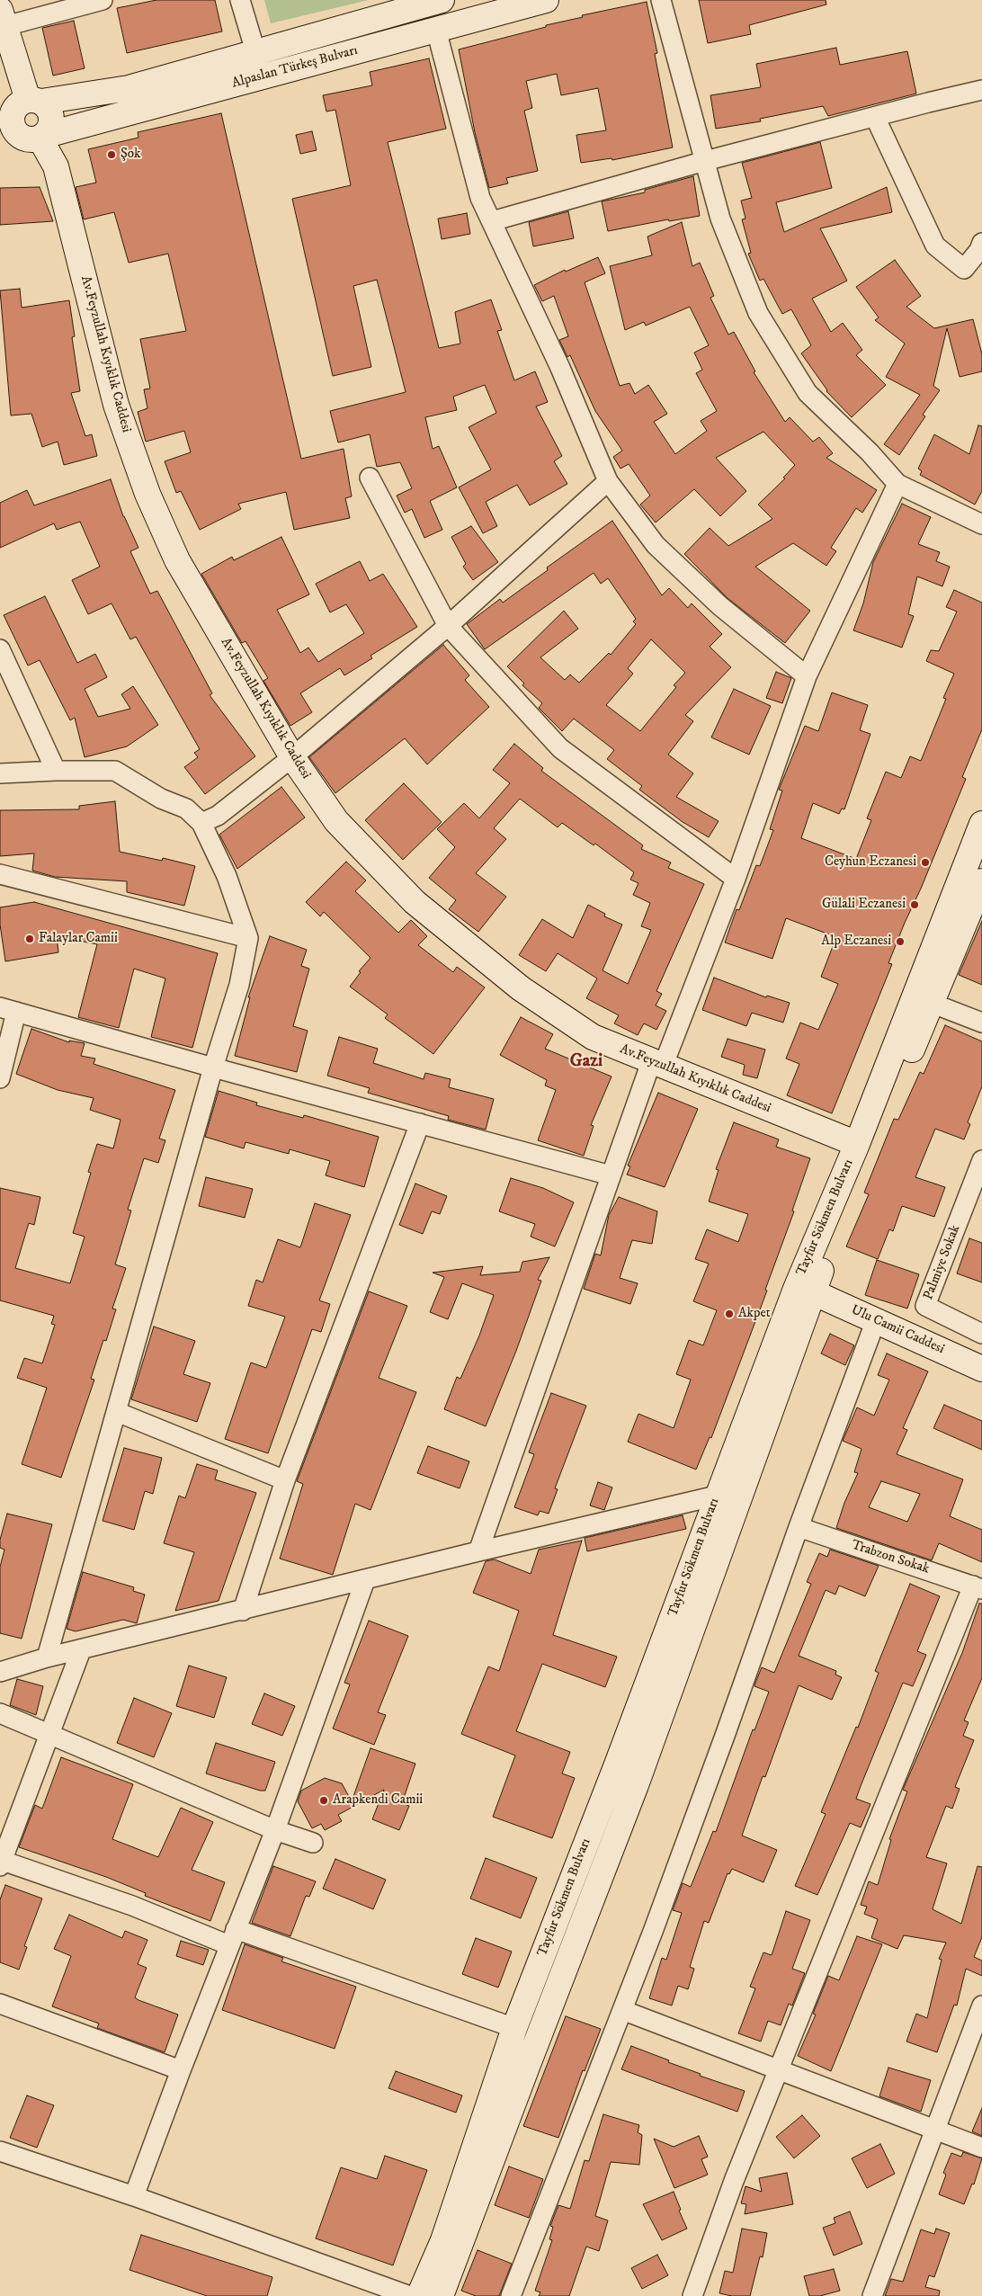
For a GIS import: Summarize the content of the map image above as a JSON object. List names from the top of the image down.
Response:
{
  "streets": {
    "main road": [
      "Alpaslan Türkeş Bulvarı",
      "Av.Feyzullah Kıyıklık Caddesi",
      "Tayfur Sökmen Bulvarı",
      "Ulu Camii Caddesi"
    ],
    "street": ["Palmiye Sokak", "Trabzon Sokak"]
  },
  "crossings": [
    ["Alpaslan Türkeş Bulvarı", "Av.Feyzullah Kıyıklık Caddesi"],
    ["Av.Feyzullah Kıyıklık Caddesi", "Tayfur Sökmen Bulvarı"],
    ["Tayfur Sökmen Bulvarı", "Ulu Camii Caddesi"]
  ],
  "districts": ["Gazi"],
  "places": [
    "Şok",
    "Ceyhun Eczanesi",
    "Gülali Eczanesi",
    "Falaylar Camii",
    "Alp Eczanesi",
    "Akpet",
    "Arapkendi Camii"
  ]
}
